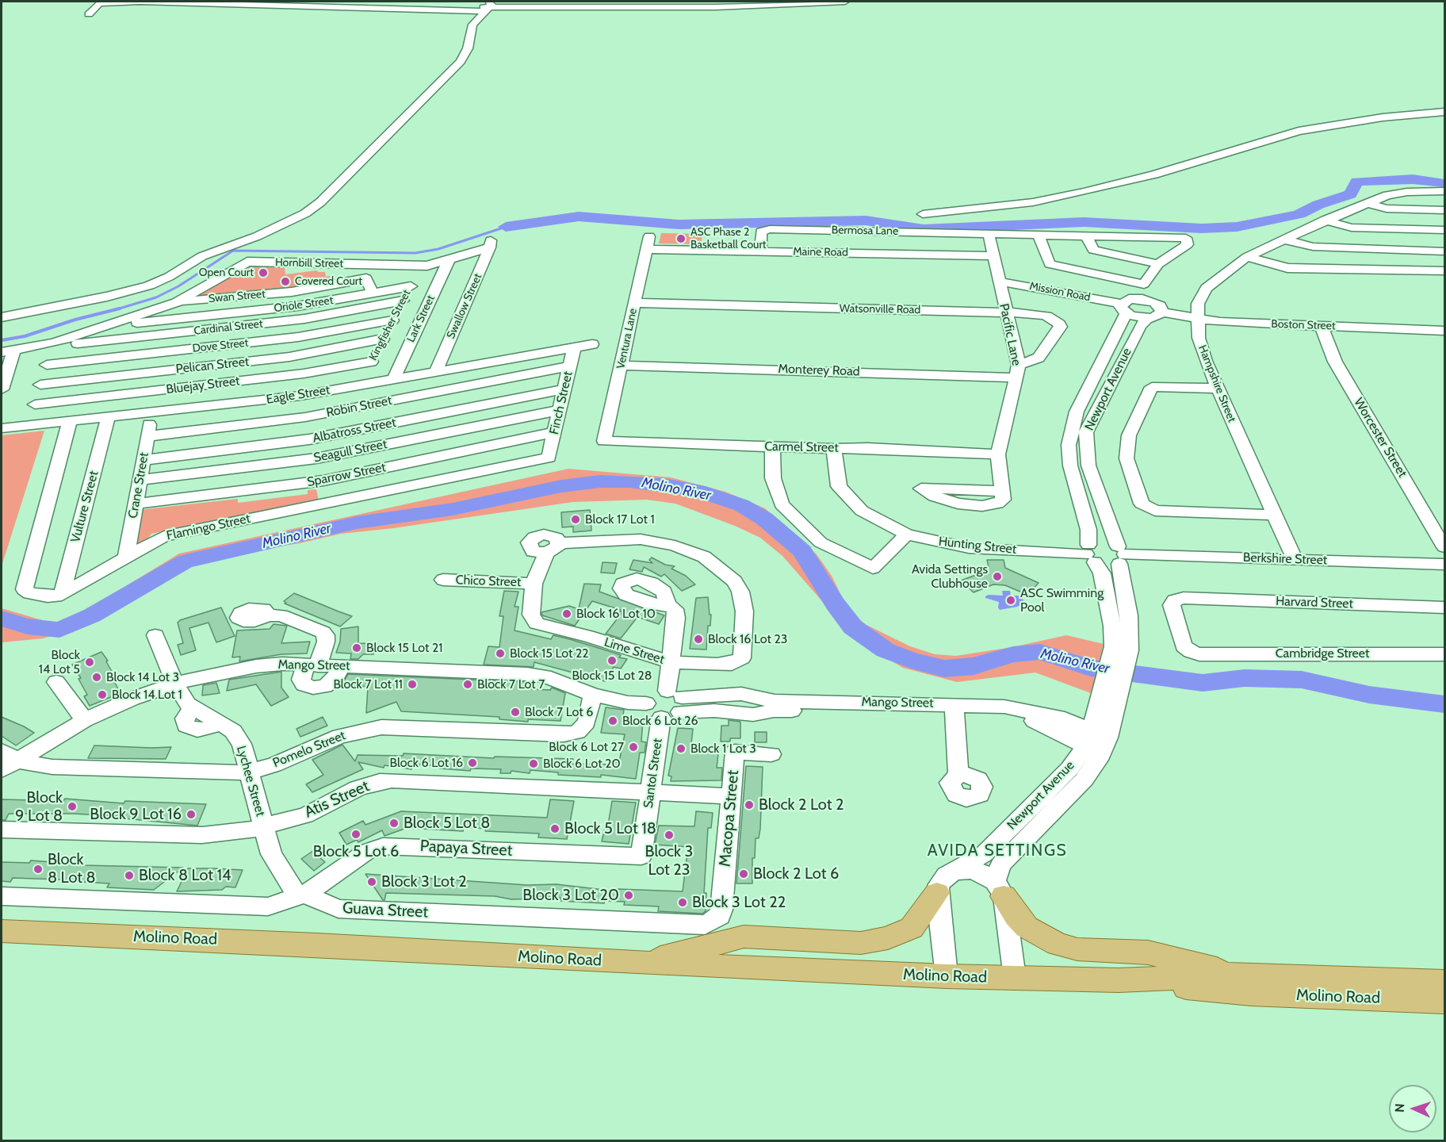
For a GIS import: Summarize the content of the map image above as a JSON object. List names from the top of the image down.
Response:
{
  "streets": {
    "main road": ["Molino Road"],
    "street": [
      "Bermosa Lane",
      "Maine Road",
      "Hornbill Street",
      "Mission Road",
      "Swan Street",
      "Oriole Street",
      "Swallow Street",
      "Watsonville Road",
      "Lark Street",
      "Kingfisher Street",
      "Boston Street",
      "Cardinal Street",
      "Pacific Lane",
      "Ventura Lane",
      "Dove Street",
      "Pelican Street",
      "Monterey Road",
      "Hampshire Street",
      "Bluejay Street",
      "Newport Avenue",
      "Eagle Street",
      "Finch Street",
      "Robin Street",
      "Albatross Street",
      "Worcester Street",
      "Carmel Street",
      "Seagull Street",
      "Sparrow Street",
      "Crane Street",
      "Vulture Street",
      "Flamingo Street",
      "Hunting Street",
      "Berkshire Street",
      "Chico Street",
      "Harvard Street",
      "Lime Street",
      "Cambridge Street",
      "Mango Street",
      "Pomelo Street",
      "Santol Street",
      "Lychee Street",
      "Atis Street",
      "Macopa Street",
      "Papaya Street",
      "Guava Street"
    ]
  },
  "crossings": [
    ["Bermosa Lane", "Maine Road"],
    ["Bermosa Lane", "Pacific Lane"],
    ["Maine Road", "Pacific Lane"],
    ["Maine Road", "Ventura Lane"],
    ["Hornbill Street", "Swan Street"],
    ["Hornbill Street", "Oriole Street"],
    ["Hornbill Street", "Swallow Street"],
    ["Hornbill Street", "Lark Street"],
    ["Hornbill Street", "Kingfisher Street"],
    ["Hornbill Street", "Cardinal Street"],
    ["Mission Road", "Pacific Lane"],
    ["Mission Road", "Newport Avenue"],
    ["Swan Street", "Oriole Street"],
    ["Oriole Street", "Kingfisher Street"],
    ["Oriole Street", "Cardinal Street"],
    ["Swallow Street", "Eagle Street"],
    ["Watsonville Road", "Pacific Lane"],
    ["Watsonville Road", "Ventura Lane"],
    ["Watsonville Road", "Monterey Road"],
    ["Lark Street", "Eagle Street"],
    ["Kingfisher Street", "Cardinal Street"],
    ["Kingfisher Street", "Dove Street"],
    ["Kingfisher Street", "Pelican Street"],
    ["Kingfisher Street", "Bluejay Street"],
    ["Kingfisher Street", "Eagle Street"],
    ["Boston Street", "Hampshire Street"],
    ["Boston Street", "Worcester Street"],
    ["Pacific Lane", "Monterey Road"],
    ["Pacific Lane", "Carmel Street"],
    ["Ventura Lane", "Monterey Road"],
    ["Ventura Lane", "Carmel Street"],
    ["Hampshire Street", "Berkshire Street"],
    ["Newport Avenue", "Hunting Street"],
    ["Newport Avenue", "Berkshire Street"],
    ["Newport Avenue", "Mango Street"],
    ["Eagle Street", "Finch Street"],
    ["Eagle Street", "Crane Street"],
    ["Eagle Street", "Vulture Street"],
    ["Finch Street", "Robin Street"],
    ["Finch Street", "Albatross Street"],
    ["Finch Street", "Seagull Street"],
    ["Finch Street", "Sparrow Street"],
    ["Finch Street", "Flamingo Street"],
    ["Robin Street", "Crane Street"],
    ["Albatross Street", "Crane Street"],
    ["Carmel Street", "Hunting Street"],
    ["Seagull Street", "Crane Street"],
    ["Sparrow Street", "Crane Street"],
    ["Crane Street", "Flamingo Street"],
    ["Vulture Street", "Flamingo Street"],
    ["Chico Street", "Lime Street"],
    ["Harvard Street", "Cambridge Street"],
    ["Lime Street", "Santol Street"],
    ["Mango Street", "Pomelo Street"],
    ["Mango Street", "Santol Street"],
    ["Mango Street", "Lychee Street"],
    ["Pomelo Street", "Lychee Street"],
    ["Santol Street", "Atis Street"],
    ["Santol Street", "Papaya Street"],
    ["Lychee Street", "Atis Street"],
    ["Lychee Street", "Papaya Street"],
    ["Lychee Street", "Guava Street"],
    ["Atis Street", "Macopa Street"],
    ["Macopa Street", "Guava Street"],
    ["Papaya Street", "Guava Street"]
  ],
  "districts": ["AVIDA SETTINGS"],
  "water": ["Molino River"],
  "places": [
    "ASC Phase 2 Basketball Court",
    "Open Court",
    "Covered Court",
    "Block 17 Lot 1",
    "Avida Settings Clubhouse",
    "ASC Swimming Pool",
    "Block 16 Lot 10",
    "Block 16 Lot 23",
    "Block 15 Lot 21",
    "Block 15 Lot 22",
    "Block 15 Lot 28",
    "Block 14 Lot 5",
    "Block 14 Lot 3",
    "Block 7 Lot 11",
    "Block 7 Lot 7",
    "Block 14 Lot 1",
    "Block 7 Lot 6",
    "Block 6 Lot 26",
    "Block 6 Lot 27",
    "Block 1 Lot 3",
    "Block 6 Lot 16",
    "Block 6 Lot 20",
    "Block 2 Lot 2",
    "Block 9 Lot 8",
    "Block 9 Lot 16",
    "Block 5 Lot 8",
    "Block 5 Lot 18",
    "Block 5 Lot 6",
    "Block 3 Lot 23",
    "Block 8 Lot 8",
    "Block 2 Lot 6",
    "Block 8 Lot 14",
    "Block 3 Lot 2",
    "Block 3 Lot 20",
    "Block 3 Lot 22"
  ],
  "north": "left"
}
